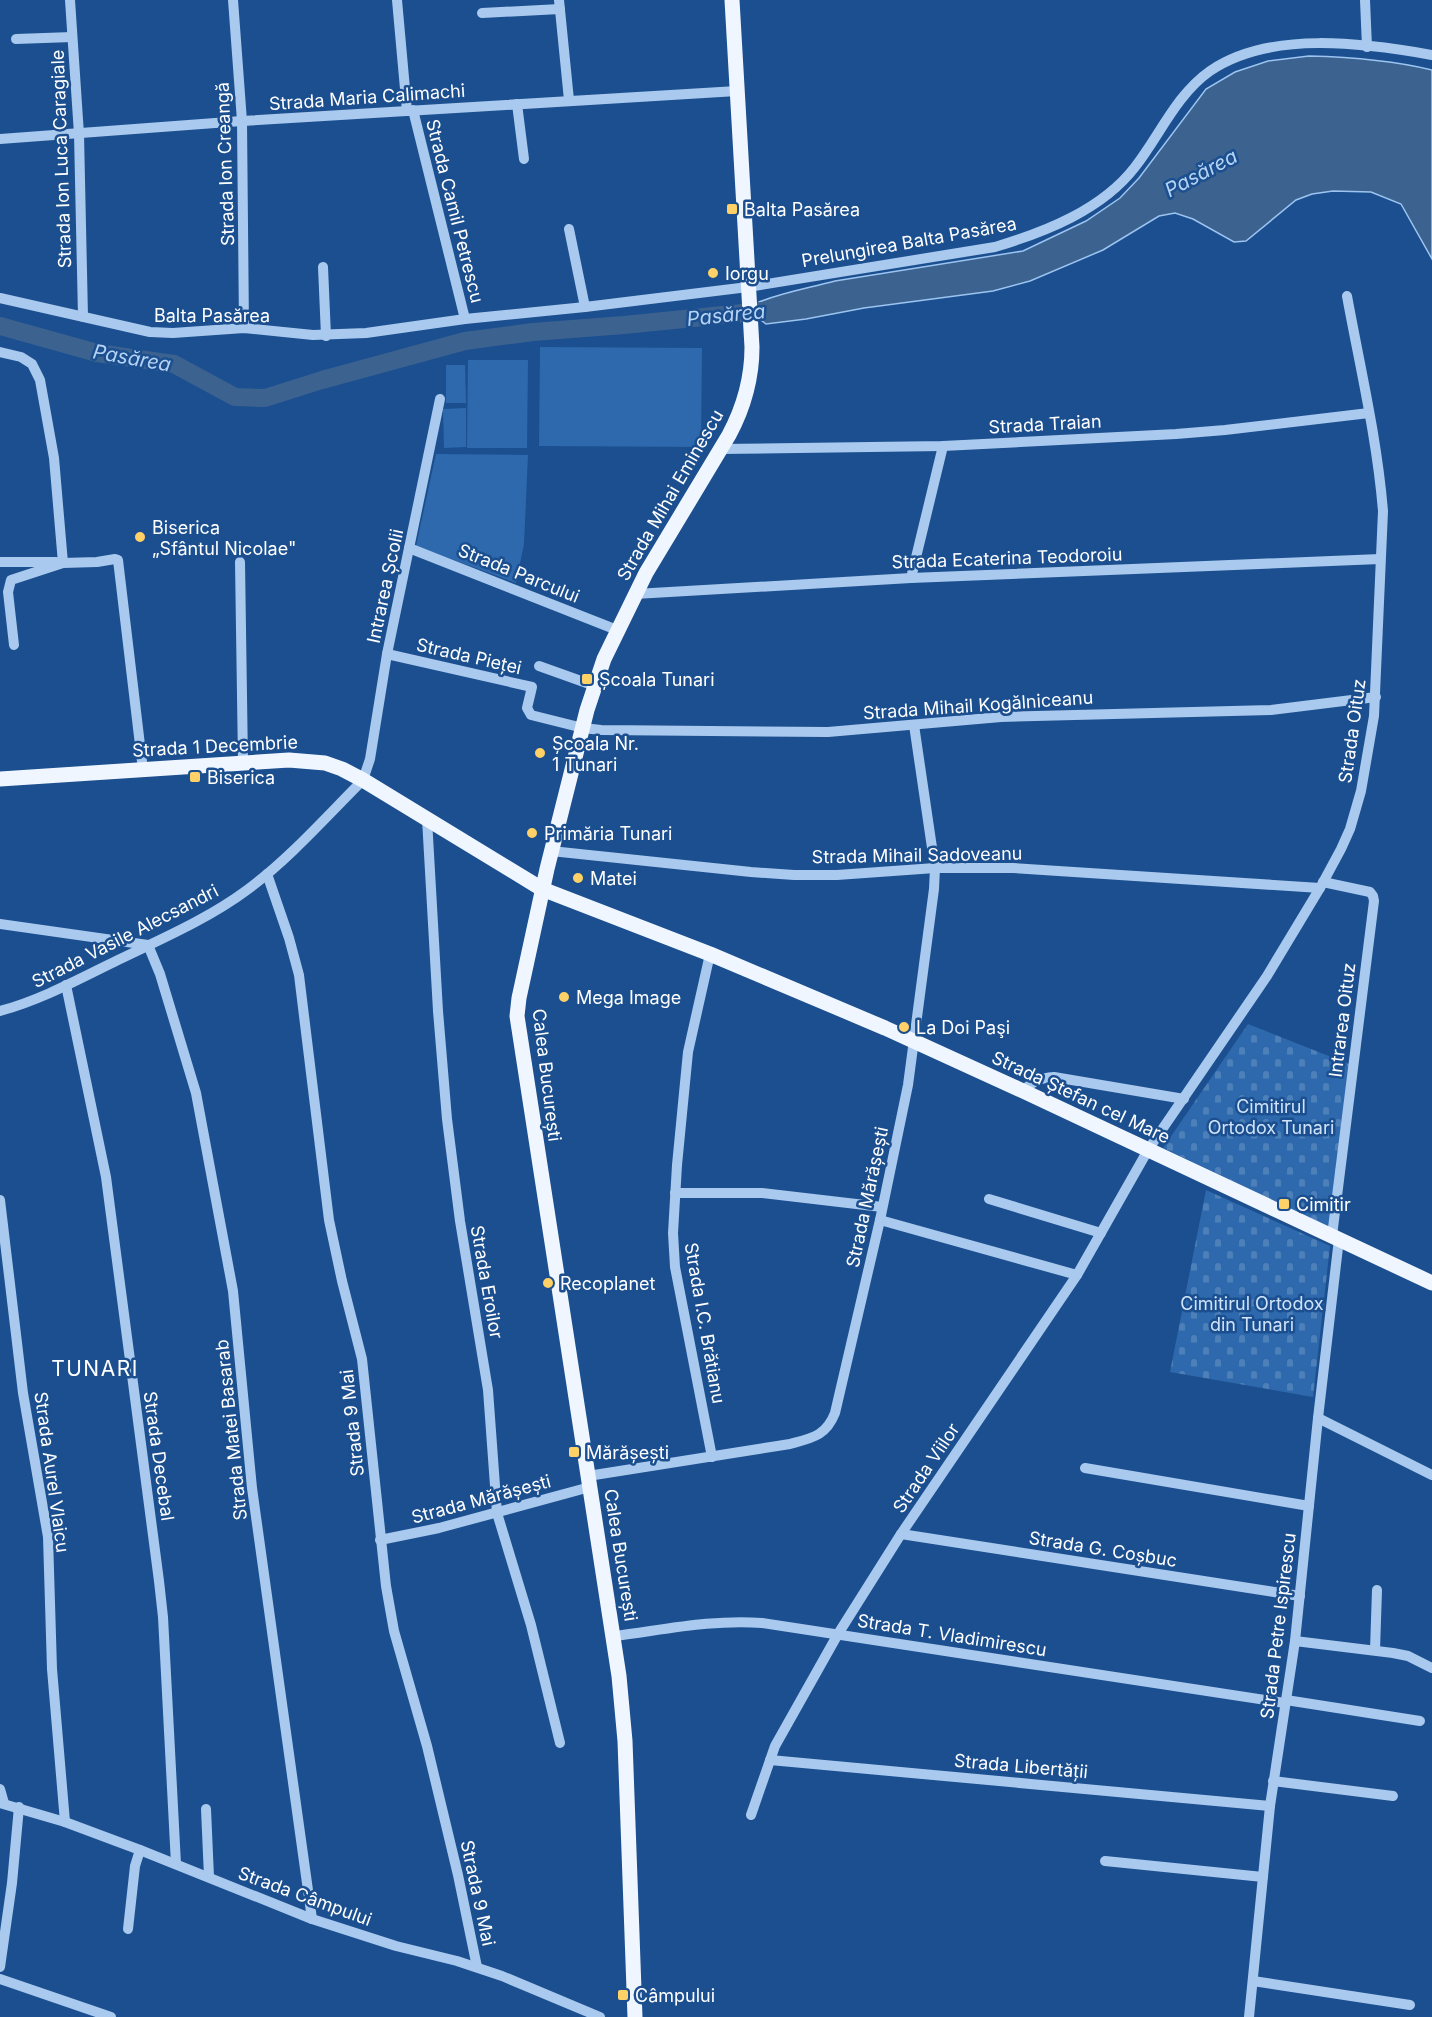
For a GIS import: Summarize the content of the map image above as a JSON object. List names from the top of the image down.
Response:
{
  "streets": {
    "main road": [
      "Strada Mihai Eminescu",
      "Strada 1 Decembrie",
      "Calea București",
      "Strada Ștefan cel Mare"
    ],
    "street": [
      "Strada Maria Calimachi",
      "Strada Ion Luca Caragiale",
      "Strada Ion Creangă",
      "Strada Camil Petrescu",
      "Prelungirea Balta Pasărea",
      "Balta Pasărea",
      "Strada Traian",
      "Strada Ecaterina Teodoroiu",
      "Strada Parcului",
      "Intrarea Școlii",
      "Strada Pieței",
      "Strada Mihail Kogălniceanu",
      "Strada Oituz",
      "Strada Mihail Sadoveanu",
      "Strada Vasile Alecsandri",
      "Intrarea Oituz",
      "Strada Mărășești",
      "Strada Eroilor",
      "Strada I.C. Brătianu",
      "Strada 9 Mai",
      "Strada Matei Basarab",
      "Strada Decebal",
      "Strada Viilor",
      "Strada Aurel Vlaicu",
      "Strada G. Coșbuc",
      "Strada Petre Ispirescu",
      "Strada T. Vladimirescu",
      "Strada Libertății",
      "Strada Câmpului"
    ]
  },
  "crossings": [
    ["Strada Maria Calimachi", "Strada Ion Luca Caragiale"],
    ["Strada Maria Calimachi", "Strada Ion Creangă"],
    ["Strada Maria Calimachi", "Strada Camil Petrescu"],
    ["Strada Maria Calimachi", "Strada Mihai Eminescu"],
    ["Strada Ion Luca Caragiale", "Balta Pasărea"],
    ["Strada Ion Creangă", "Balta Pasărea"],
    ["Strada Camil Petrescu", "Balta Pasărea"],
    ["Prelungirea Balta Pasărea", "Balta Pasărea"],
    ["Prelungirea Balta Pasărea", "Strada Mihai Eminescu"],
    ["Balta Pasărea", "Strada Mihai Eminescu"],
    ["Strada Traian", "Strada Mihai Eminescu"],
    ["Strada Traian", "Strada Oituz"],
    ["Strada Mihai Eminescu", "Strada Ecaterina Teodoroiu"],
    ["Strada Mihai Eminescu", "Strada Parcului"],
    ["Strada Mihai Eminescu", "Strada Pieței"],
    ["Strada Mihai Eminescu", "Strada Mihail Kogălniceanu"],
    ["Strada Mihai Eminescu", "Strada 1 Decembrie"],
    ["Strada Mihai Eminescu", "Strada Mihail Sadoveanu"],
    ["Strada Mihai Eminescu", "Calea București"],
    ["Strada Mihai Eminescu", "Strada Ștefan cel Mare"],
    ["Strada Ecaterina Teodoroiu", "Strada Oituz"],
    ["Strada Parcului", "Intrarea Școlii"],
    ["Intrarea Școlii", "Strada Pieței"],
    ["Intrarea Școlii", "Strada 1 Decembrie"],
    ["Intrarea Școlii", "Strada Vasile Alecsandri"],
    ["Strada Pieței", "Strada Mihail Kogălniceanu"],
    ["Strada Mihail Kogălniceanu", "Strada Oituz"],
    ["Strada Mihail Kogălniceanu", "Strada Mărășești"],
    ["Strada Oituz", "Strada Mihail Sadoveanu"],
    ["Strada Oituz", "Intrarea Oituz"],
    ["Strada Oituz", "Strada Ștefan cel Mare"],
    ["Strada Oituz", "Strada Viilor"],
    ["Strada 1 Decembrie", "Strada Vasile Alecsandri"],
    ["Strada 1 Decembrie", "Calea București"],
    ["Strada 1 Decembrie", "Strada Ștefan cel Mare"],
    ["Strada 1 Decembrie", "Strada Eroilor"],
    ["Strada Mihail Sadoveanu", "Intrarea Oituz"],
    ["Strada Mihail Sadoveanu", "Strada Mărășești"],
    ["Strada Vasile Alecsandri", "Strada 9 Mai"],
    ["Strada Vasile Alecsandri", "Strada Matei Basarab"],
    ["Strada Vasile Alecsandri", "Strada Decebal"],
    ["Intrarea Oituz", "Strada Ștefan cel Mare"],
    ["Intrarea Oituz", "Strada Petre Ispirescu"],
    ["Calea București", "Strada Ștefan cel Mare"],
    ["Calea București", "Strada Mărășești"],
    ["Calea București", "Strada T. Vladimirescu"],
    ["Strada Ștefan cel Mare", "Strada Mărășești"],
    ["Strada Ștefan cel Mare", "Strada I.C. Brătianu"],
    ["Strada Ștefan cel Mare", "Strada Viilor"],
    ["Strada Ștefan cel Mare", "Strada Petre Ispirescu"],
    ["Strada Mărășești", "Strada Eroilor"],
    ["Strada Mărășești", "Strada I.C. Brătianu"],
    ["Strada Mărășești", "Strada 9 Mai"],
    ["Strada 9 Mai", "Strada Câmpului"],
    ["Strada Matei Basarab", "Strada Câmpului"],
    ["Strada Decebal", "Strada Câmpului"],
    ["Strada Viilor", "Strada G. Coșbuc"],
    ["Strada Viilor", "Strada T. Vladimirescu"],
    ["Strada Viilor", "Strada Libertății"],
    ["Strada Aurel Vlaicu", "Strada Câmpului"],
    ["Strada G. Coșbuc", "Strada Petre Ispirescu"],
    ["Strada Petre Ispirescu", "Strada T. Vladimirescu"],
    ["Strada Petre Ispirescu", "Strada Libertății"]
  ],
  "districts": ["TUNARI"],
  "water": ["Pasărea"],
  "parks": ["Cimitirul Ortodox Tunari", "Cimitirul Ortodox din Tunari"],
  "places": {
    "transit": [
      "Balta Pasărea",
      "Școala Tunari",
      "Biserica",
      "Cimitir",
      "Mărășești",
      "Câmpului"
    ],
    "other": [
      "Iorgu",
      "Biserica „Sfântul Nicolae\"",
      "Școala Nr. 1 Tunari",
      "Primăria Tunari",
      "Matei",
      "Mega Image",
      "La Doi Paşi",
      "Recoplanet"
    ]
  }
}
